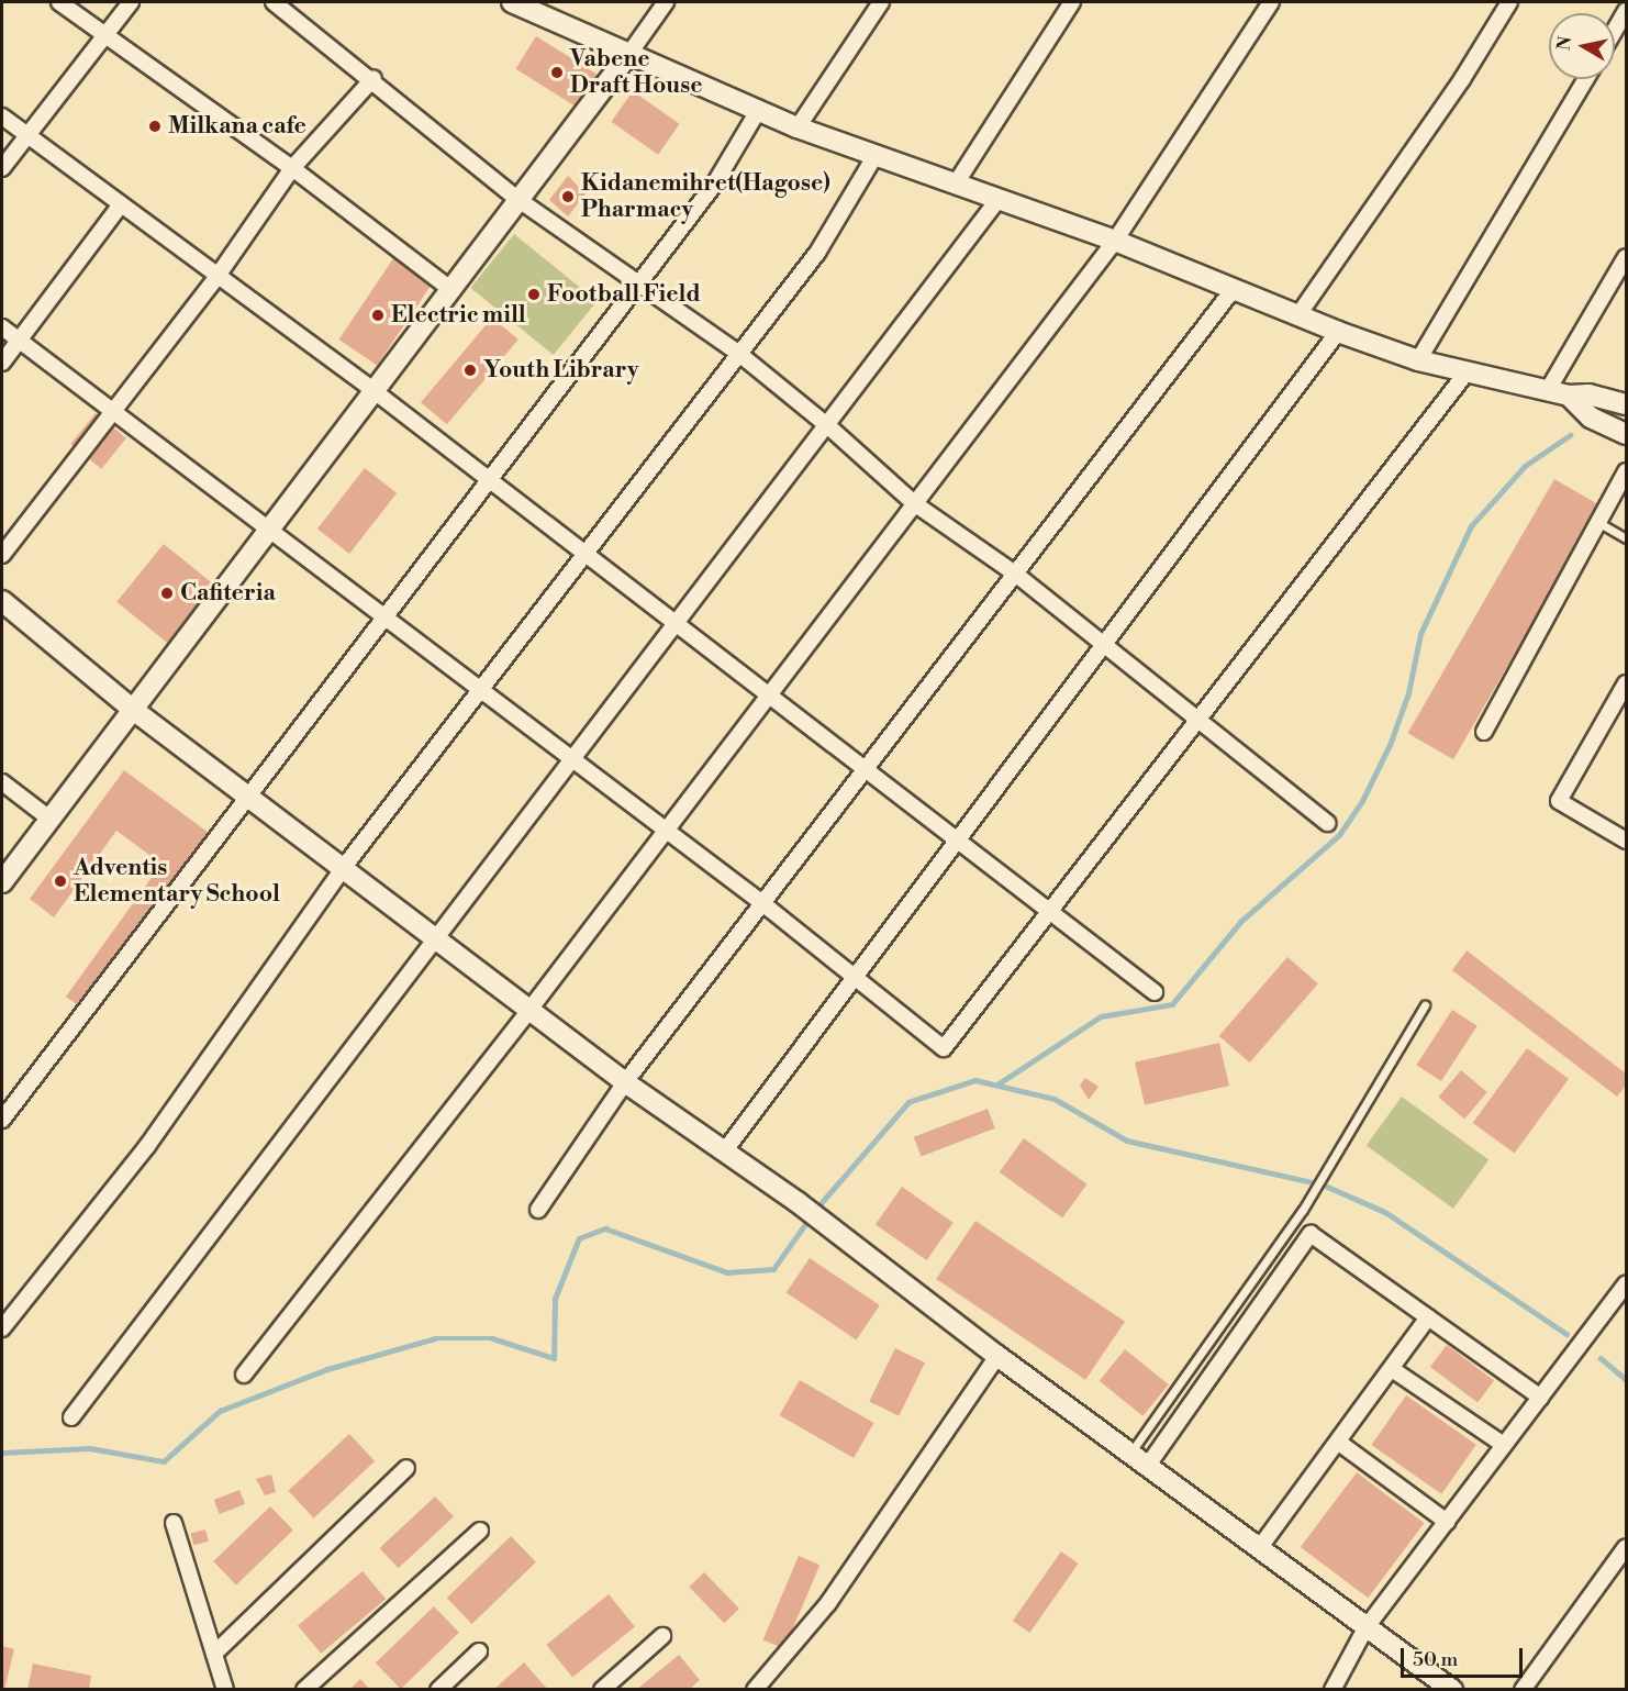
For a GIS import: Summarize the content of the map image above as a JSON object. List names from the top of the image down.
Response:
{
  "places": [
    "Vabene Draft House",
    "Milkana cafe",
    "Kidanemihret(Hagose) Pharmacy",
    "Football Field",
    "Electric mill",
    "Youth Library",
    "Cafiteria",
    "Adventis Elementary School"
  ],
  "scale_bar": "50 m",
  "north": "left"
}
